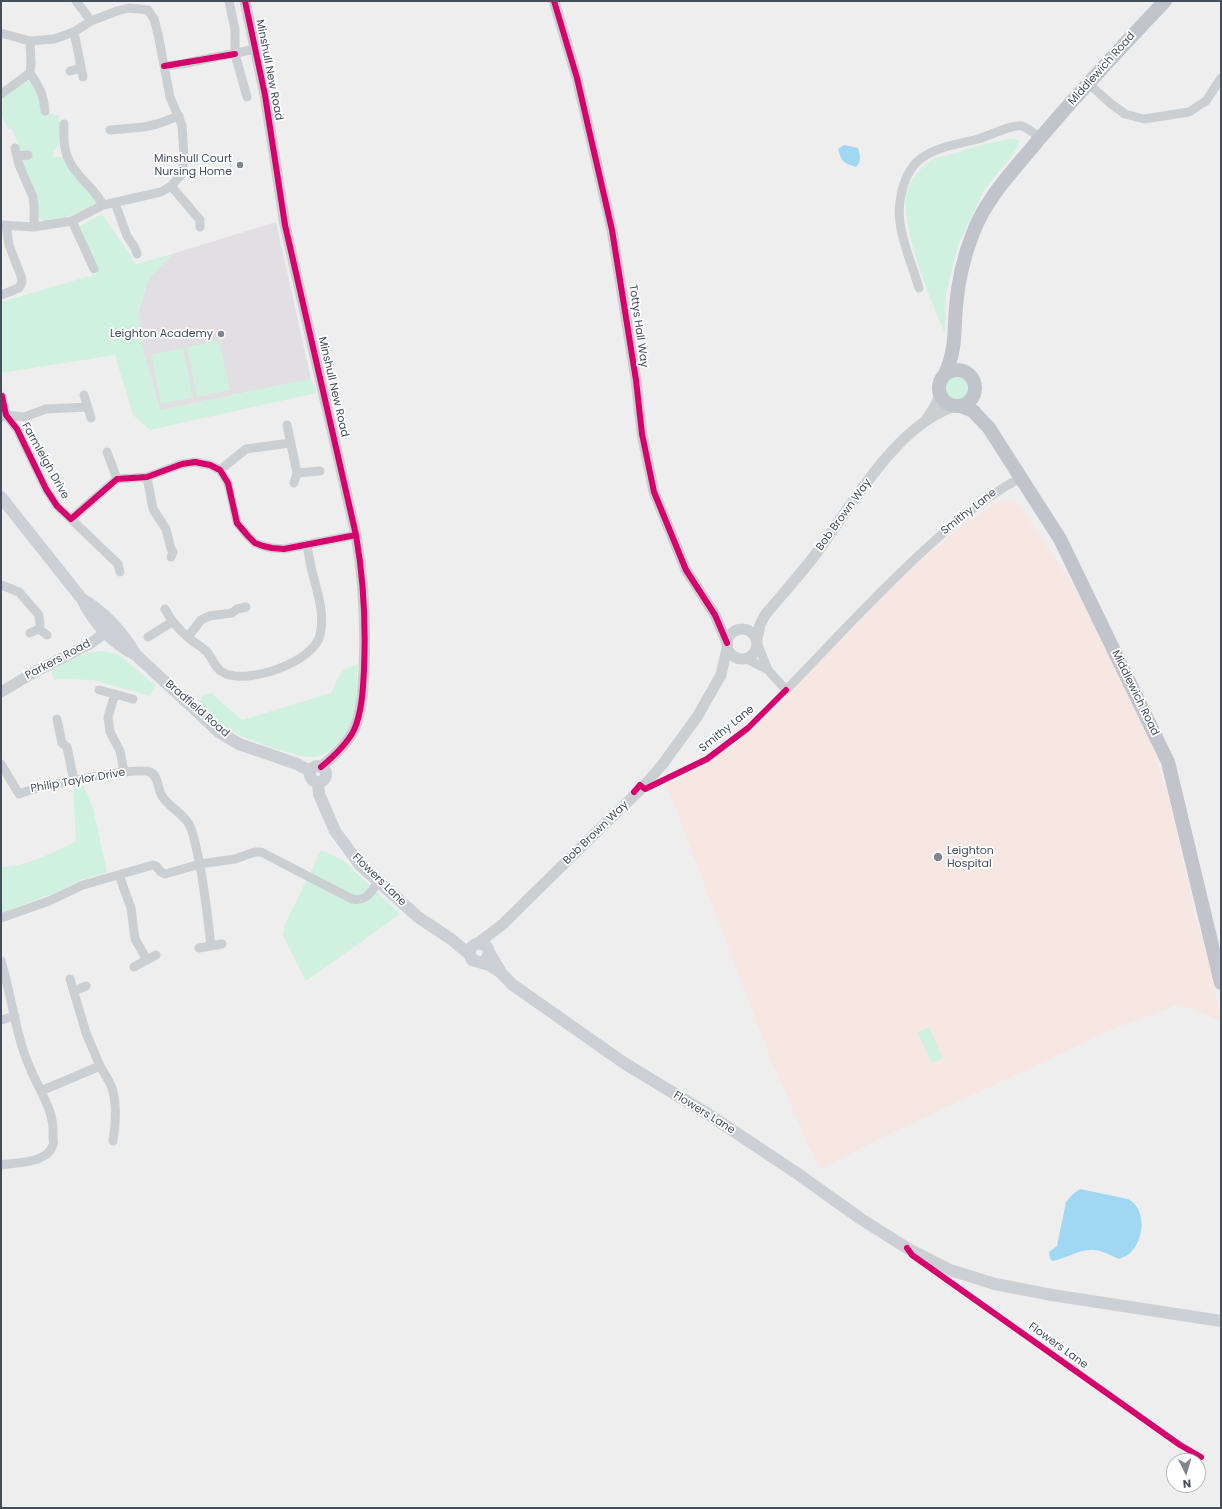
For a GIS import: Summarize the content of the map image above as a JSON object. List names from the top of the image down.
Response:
{
  "streets": {
    "highway": ["Middlewich Road"],
    "main road": ["Bradfield Road", "Flowers Lane"],
    "street": [
      "Minshull New Road",
      "Tottys Hall Way",
      "Farmleigh Drive",
      "Smithy Lane",
      "Bob Brown Way",
      "Parkers Road",
      "Philip Taylor Drive"
    ]
  },
  "crossings": [
    ["Middlewich Road", "Smithy Lane"],
    ["Middlewich Road", "Bob Brown Way"],
    ["Minshull New Road", "Bradfield Road"],
    ["Minshull New Road", "Flowers Lane"],
    ["Tottys Hall Way", "Bob Brown Way"],
    ["Bob Brown Way", "Flowers Lane"],
    ["Parkers Road", "Bradfield Road"],
    ["Bradfield Road", "Flowers Lane"]
  ],
  "places": ["Minshull Court Nursing Home", "Leighton Academy", "Leighton Hospital"],
  "north": "bottom"
}
